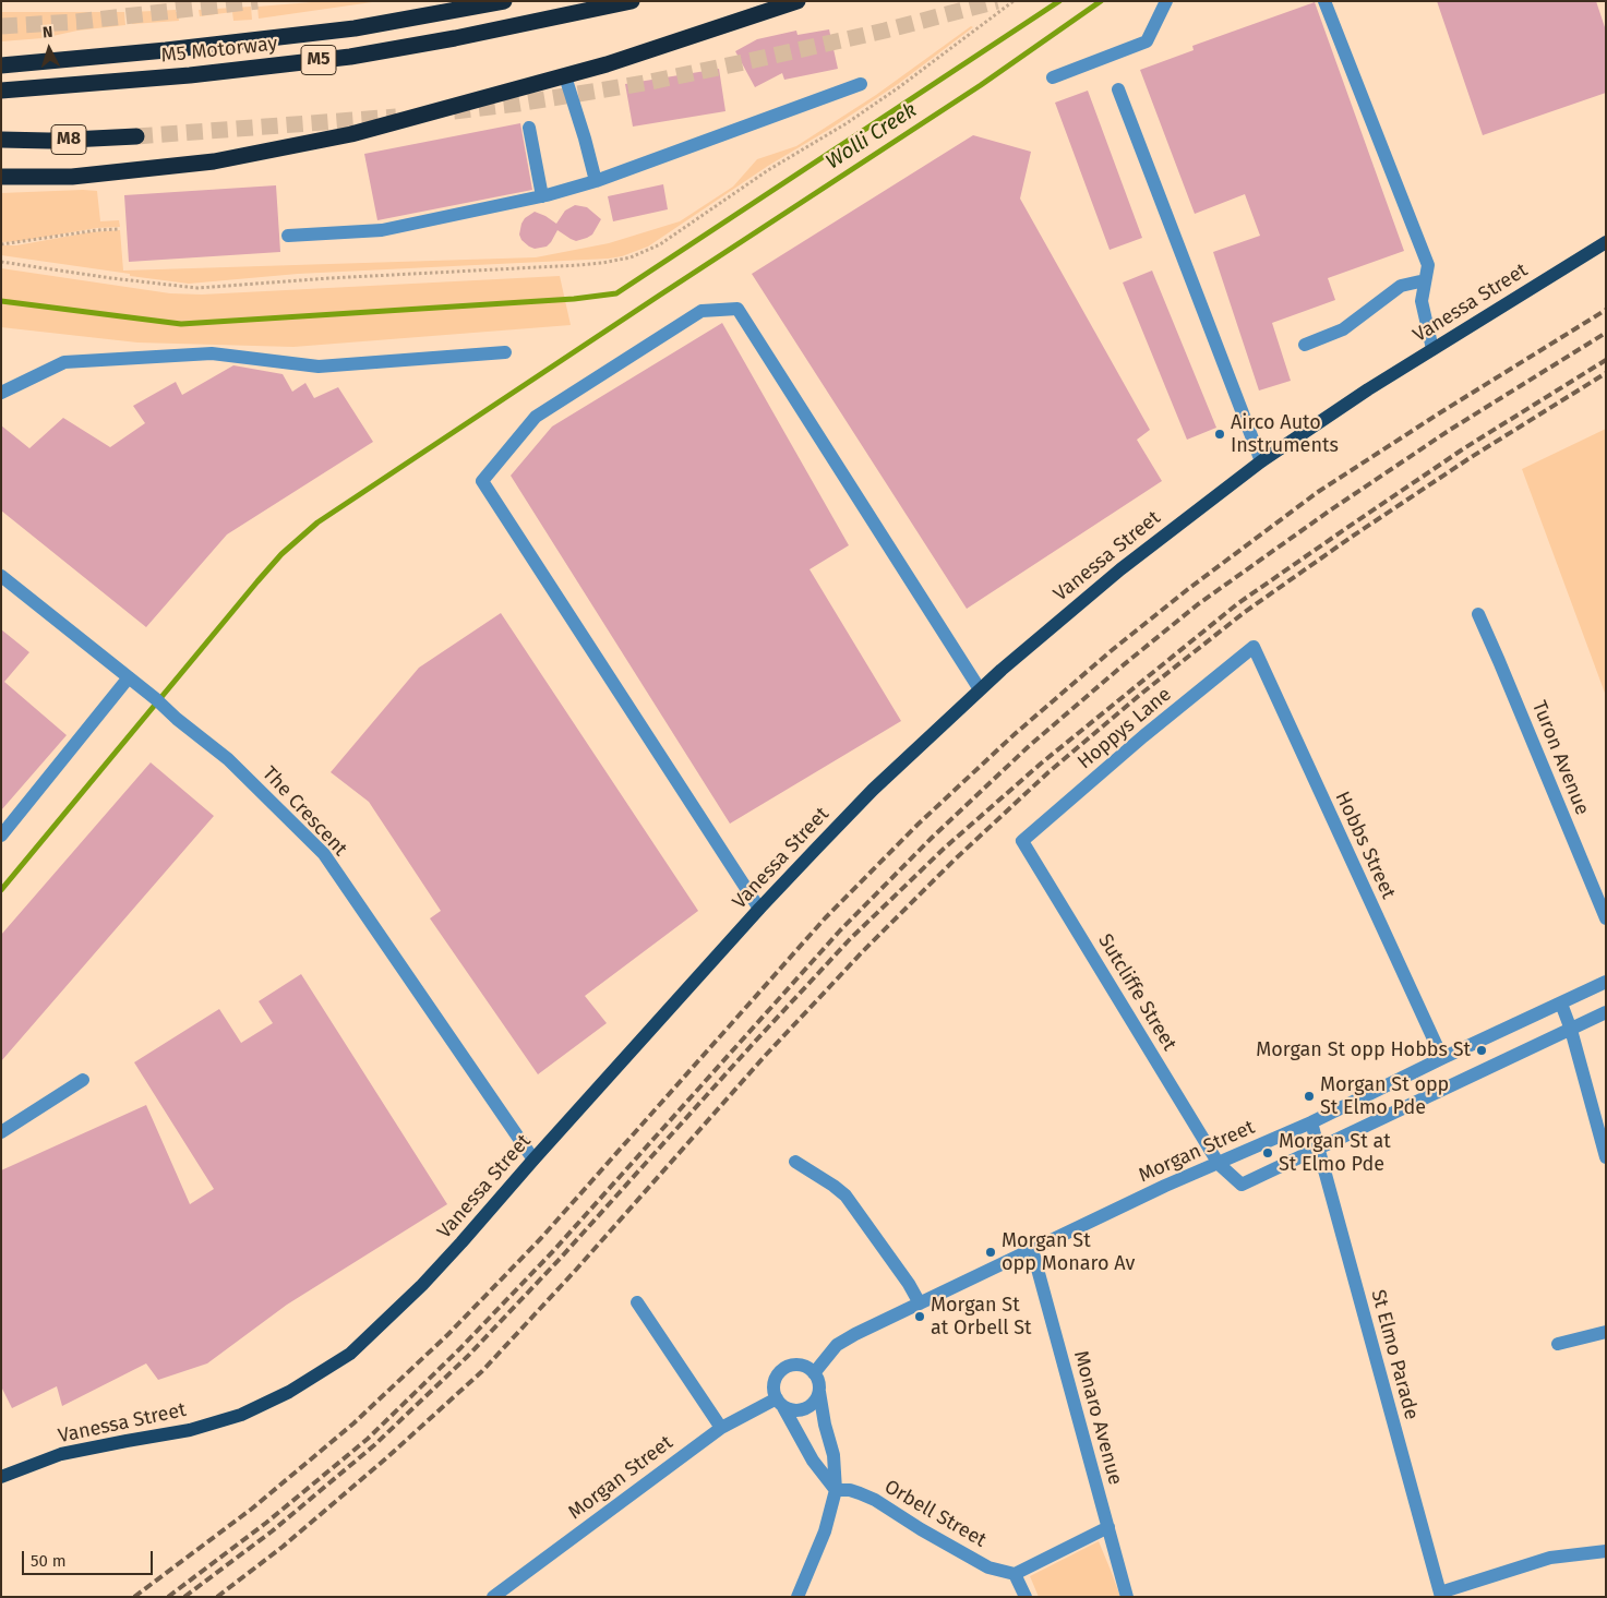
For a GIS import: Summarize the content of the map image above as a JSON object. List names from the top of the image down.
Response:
{
  "streets": {
    "highway": ["M5 Motorway", "M5", "M8"],
    "main road": ["Vanessa Street"],
    "street": [
      "Hoppys Lane",
      "Turon Avenue",
      "The Crescent",
      "Hobbs Street",
      "Sutcliffe Street",
      "Morgan Street",
      "St Elmo Parade",
      "Monaro Avenue",
      "Orbell Street"
    ]
  },
  "crossings": [
    ["Vanessa Street", "The Crescent"],
    ["Hoppys Lane", "Hobbs Street"],
    ["Hoppys Lane", "Sutcliffe Street"],
    ["Hobbs Street", "Morgan Street"],
    ["Sutcliffe Street", "Morgan Street"],
    ["Sutcliffe Street", "St Elmo Parade"],
    ["Morgan Street", "St Elmo Parade"],
    ["Morgan Street", "Monaro Avenue"]
  ],
  "water": ["Wolli Creek"],
  "places": [
    "Airco Auto Instruments",
    "Morgan St opp Hobbs St",
    "Morgan St opp St Elmo Pde",
    "Morgan St at St Elmo Pde",
    "Morgan St opp Monaro Av",
    "Morgan St at Orbell St"
  ],
  "scale_bar": "50 m",
  "north": "top"
}
